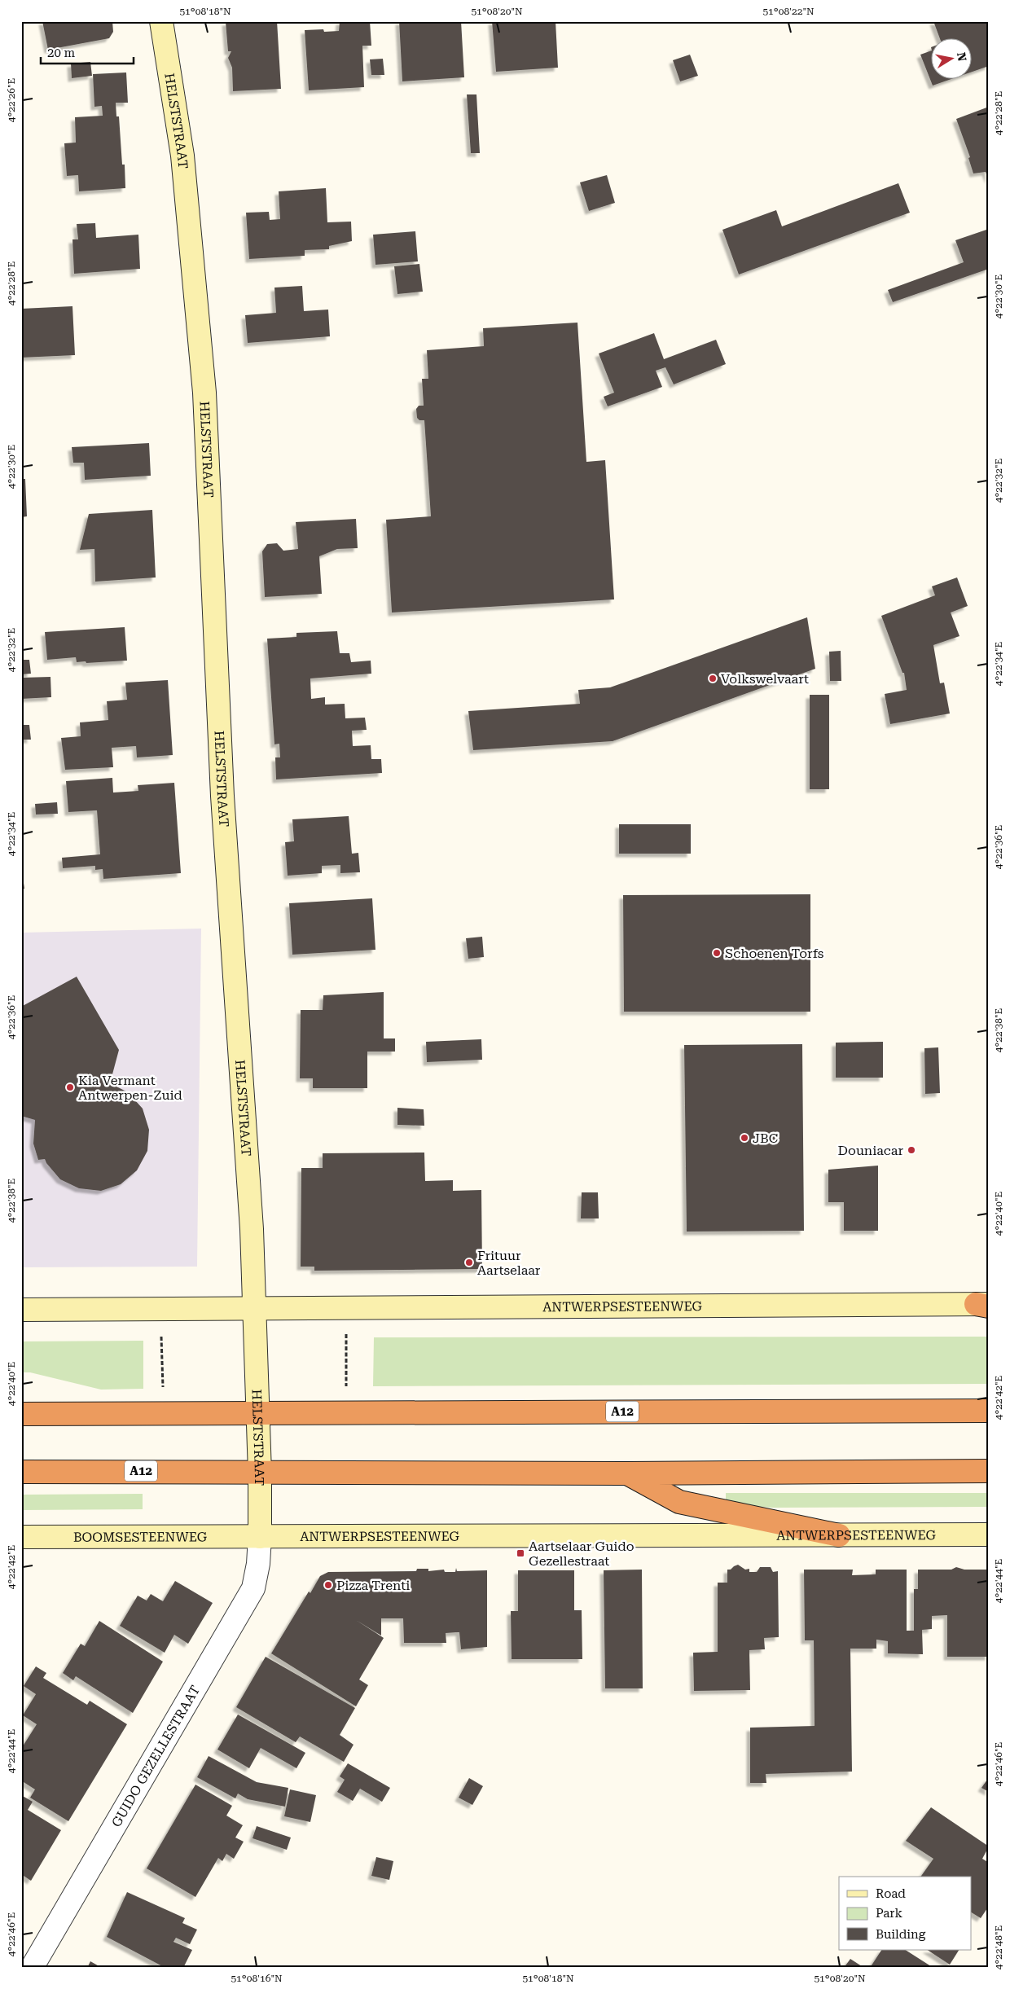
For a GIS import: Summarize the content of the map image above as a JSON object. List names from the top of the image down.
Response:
{
  "streets": {
    "highway": ["A12"],
    "main road": ["HELSTSTRAAT", "ANTWERPSESTEENWEG", "BOOMSESTEENWEG"],
    "street": ["GUIDO GEZELLESTRAAT"]
  },
  "crossings": [
    ["HELSTSTRAAT", "ANTWERPSESTEENWEG"],
    ["HELSTSTRAAT", "A12"],
    ["HELSTSTRAAT", "BOOMSESTEENWEG"],
    ["HELSTSTRAAT", "GUIDO GEZELLESTRAAT"],
    ["ANTWERPSESTEENWEG", "BOOMSESTEENWEG"],
    ["ANTWERPSESTEENWEG", "GUIDO GEZELLESTRAAT"],
    ["BOOMSESTEENWEG", "GUIDO GEZELLESTRAAT"]
  ],
  "places": {
    "other": [
      "Volkswelvaart",
      "Schoenen Torfs",
      "Kia Vermant Antwerpen-Zuid",
      "JBC",
      "Douniacar",
      "Frituur Aartselaar",
      "Pizza Trenti"
    ],
    "transit": ["Aartselaar Guido Gezellestraat"]
  },
  "legend": ["Road", "Park", "Building"],
  "scale_bar": "20 m",
  "north": "right",
  "coordinates": [
    "51°08'18\"N",
    "51°08'20\"N",
    "51°08'22\"N",
    "4°22'26\"E",
    "4°22'28\"E",
    "4°22'30\"E",
    "4°22'32\"E",
    "4°22'34\"E",
    "4°22'36\"E",
    "4°22'38\"E",
    "4°22'40\"E",
    "4°22'42\"E",
    "4°22'44\"E",
    "4°22'46\"E",
    "4°22'48\"E",
    "51°08'16\"N"
  ]
}
